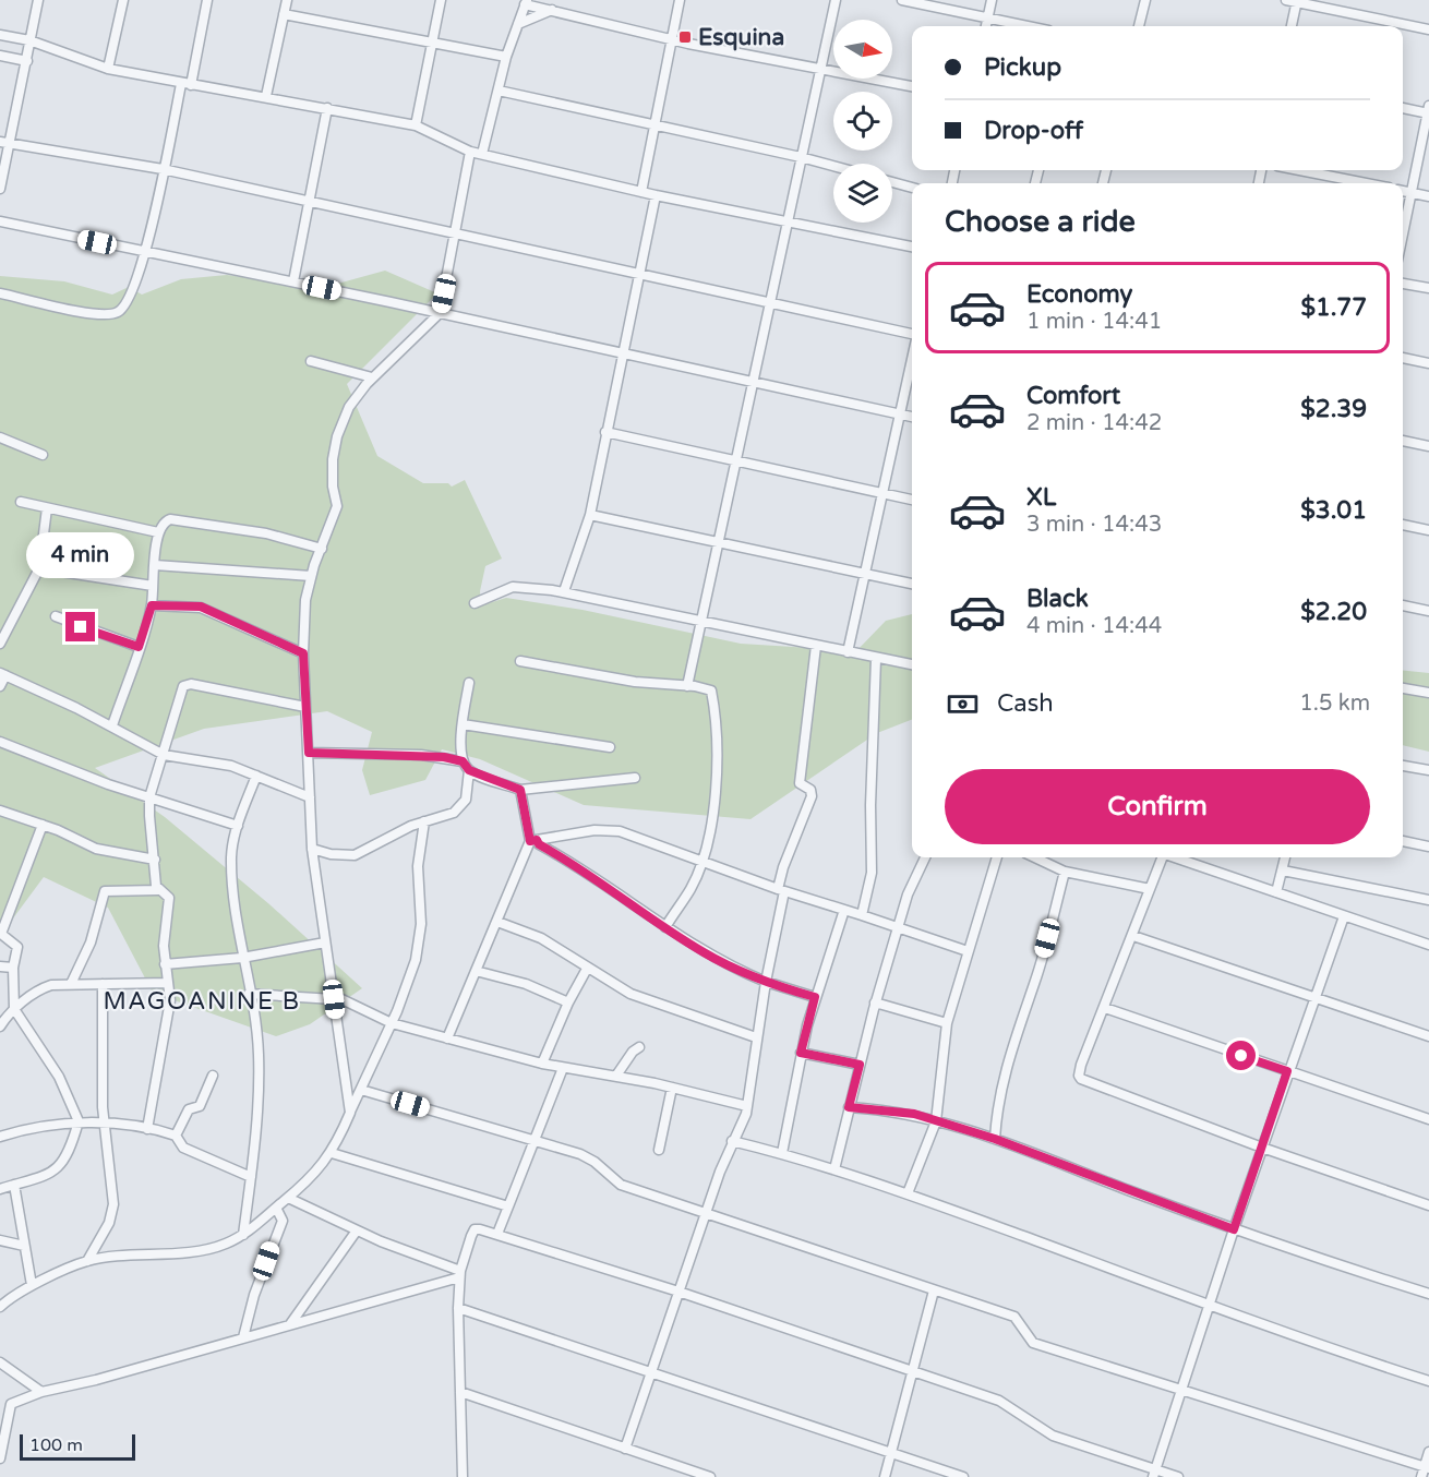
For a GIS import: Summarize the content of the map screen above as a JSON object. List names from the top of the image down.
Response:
{
  "districts": ["MAGOANINE B"],
  "places": {
    "transit": ["Esquina"]
  },
  "scale_bar": "100 m",
  "north": "right",
  "page": {
    "banner": ["Pickup", "Drop-off"],
    "heading": "Choose a ride",
    "list": [
      {
        "name": "Economy",
        "note": "1 min · 14:41",
        "value": "$1.77"
      },
      {
        "name": "Comfort",
        "note": "2 min · 14:42",
        "value": "$2.39"
      },
      {
        "name": "XL",
        "note": "3 min · 14:43",
        "value": "$3.01"
      },
      {
        "name": "Black",
        "note": "4 min · 14:44",
        "value": "$2.20"
      }
    ],
    "bubble": "4 min",
    "pay": ["Cash", "1.5 km"],
    "buttons": "Confirm",
    "scale": "100 m"
  }
}
